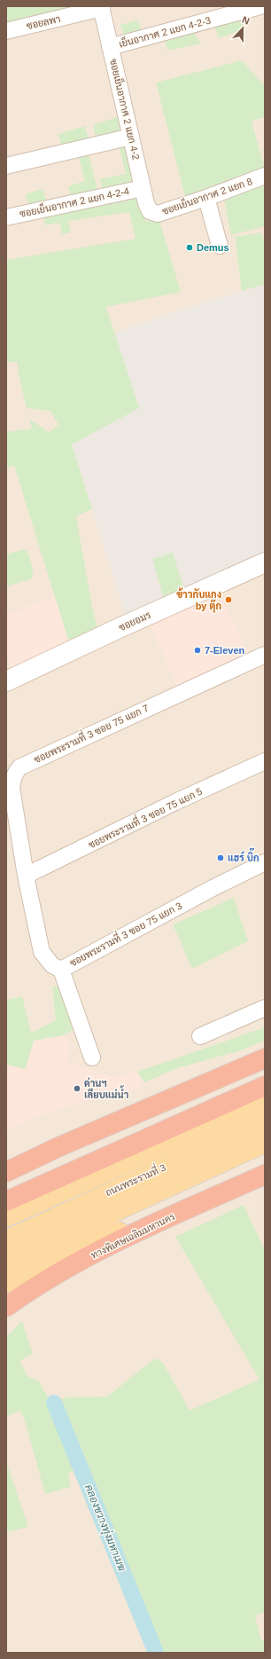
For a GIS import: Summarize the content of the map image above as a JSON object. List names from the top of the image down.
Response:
{
  "streets": {
    "highway": ["ทางพิเศษเฉลิมมหานคร"],
    "main road": ["ถนนพระรามที่ 3"],
    "street": [
      "ซอยลพา",
      "เย็นอากาศ 2 แยก 4-2-3",
      "ซอยเย็นอากาศ 2 แยก 4-2",
      "ซอยเย็นอากาศ 2 แยก 8",
      "ซอยเย็นอากาศ 2 แยก 4-2-4",
      "ซอยอมร",
      "ซอยพระรามที่ 3 ซอย 75 แยก 7",
      "ซอยพระรามที่ 3 ซอย 75 แยก 5",
      "ซอยพระรามที่ 3 ซอย 75 แยก 3"
    ]
  },
  "crossings": [
    ["ซอยลพา", "ซอยเย็นอากาศ 2 แยก 4-2"],
    ["เย็นอากาศ 2 แยก 4-2-3", "ซอยเย็นอากาศ 2 แยก 4-2"],
    ["ซอยเย็นอากาศ 2 แยก 4-2", "ซอยเย็นอากาศ 2 แยก 8"],
    ["ซอยเย็นอากาศ 2 แยก 4-2", "ซอยเย็นอากาศ 2 แยก 4-2-4"],
    ["ซอยพระรามที่ 3 ซอย 75 แยก 7", "ซอยพระรามที่ 3 ซอย 75 แยก 5"],
    ["ซอยพระรามที่ 3 ซอย 75 แยก 7", "ซอยพระรามที่ 3 ซอย 75 แยก 3"],
    ["ซอยพระรามที่ 3 ซอย 75 แยก 5", "ซอยพระรามที่ 3 ซอย 75 แยก 3"]
  ],
  "water": ["คลองขวางทุ่งมหาเมฆ"],
  "places": [
    "Demus",
    "ข้าวกับแกง by ตุ๊ก",
    "7-Eleven",
    "แฮร์ บิ๊ก",
    "ด่านฯ เลียบแม่น้ำ"
  ],
  "north": "top"
}
